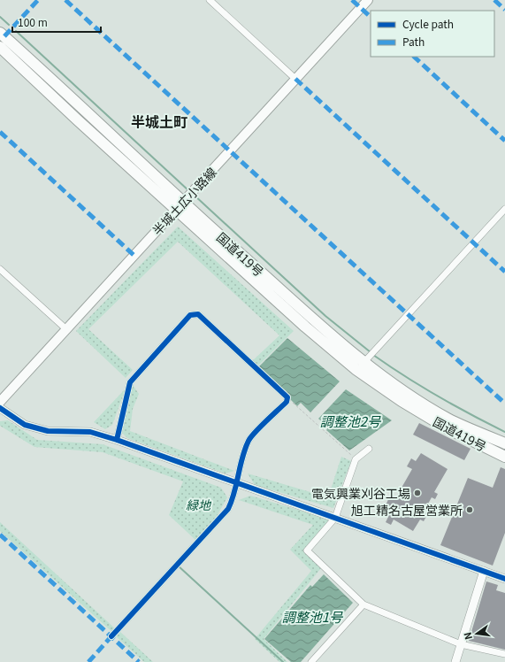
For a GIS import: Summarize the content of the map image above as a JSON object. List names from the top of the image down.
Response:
{
  "streets": {
    "highway": ["国道419号"],
    "main road": ["半城土広小路線"]
  },
  "crossings": [
    ["半城土広小路線", "国道419号"]
  ],
  "districts": ["半城土町"],
  "water": ["調整池2号", "調整池1号"],
  "parks": ["緑地"],
  "places": ["電気興業刈谷工場", "旭工精名古屋営業所"],
  "legend": ["Cycle path", "Path"],
  "scale_bar": "100 m",
  "north": "left"
}
